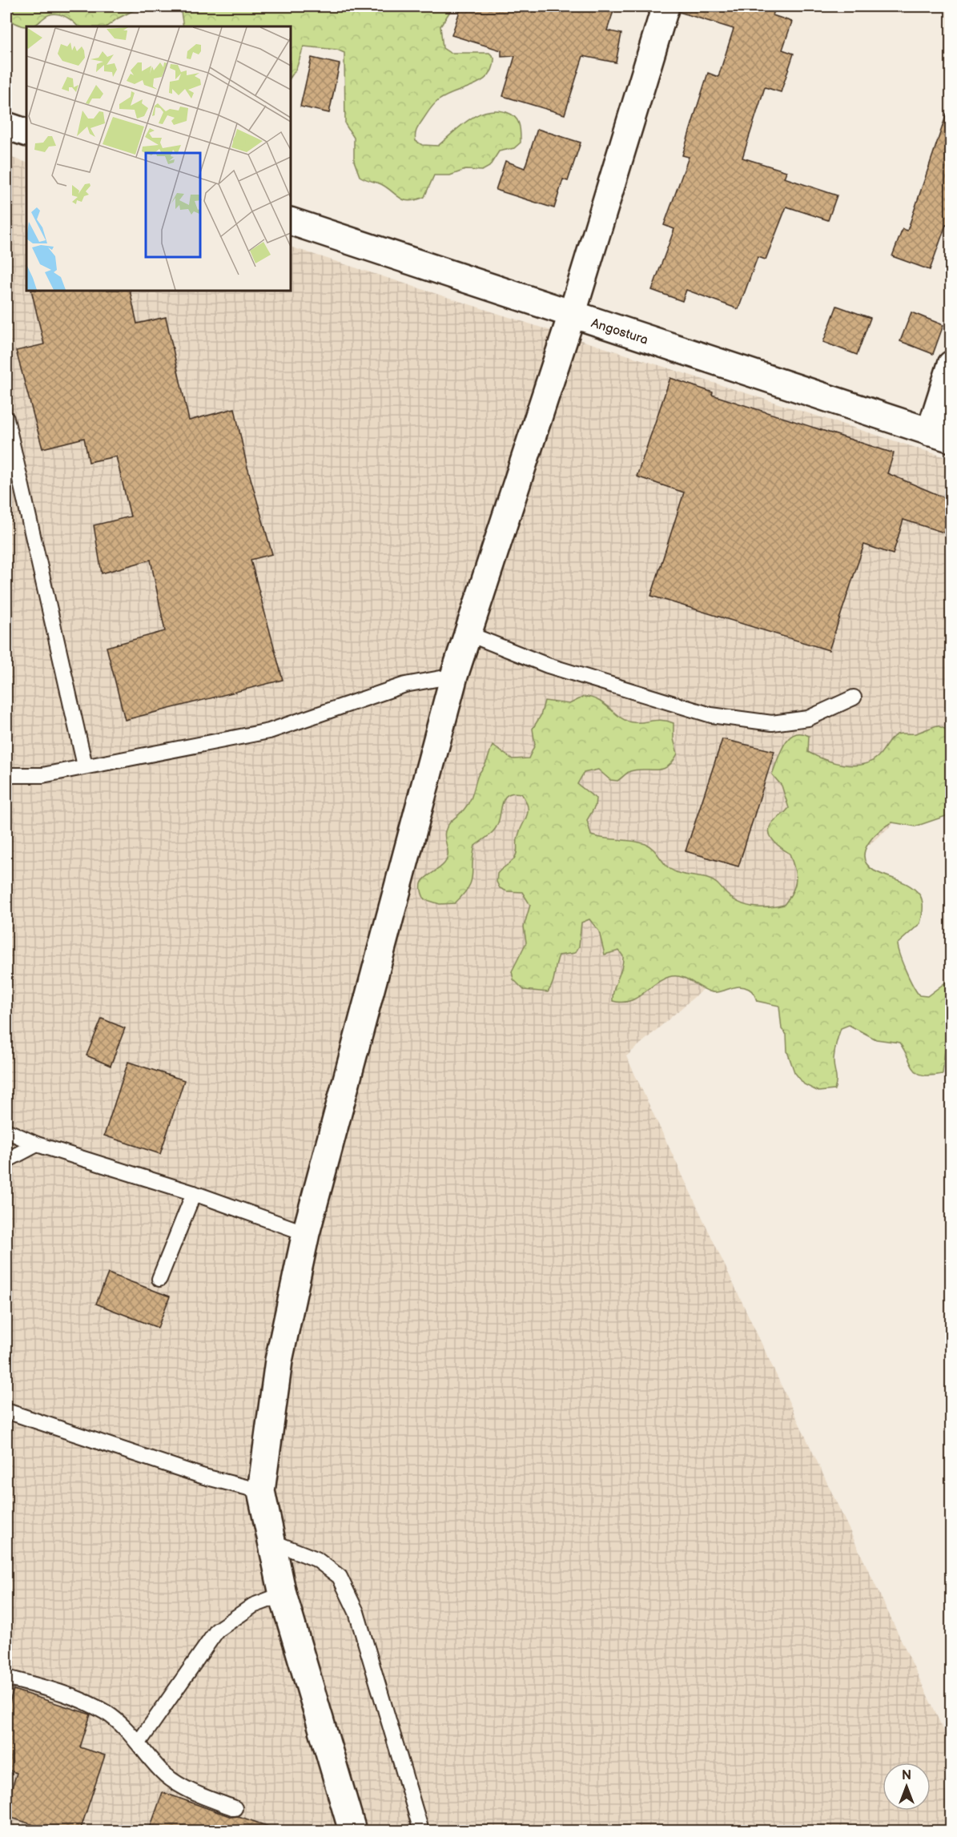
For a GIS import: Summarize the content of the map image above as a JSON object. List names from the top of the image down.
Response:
{
  "streets": {
    "street": ["Angostura"]
  },
  "north": "top"
}
